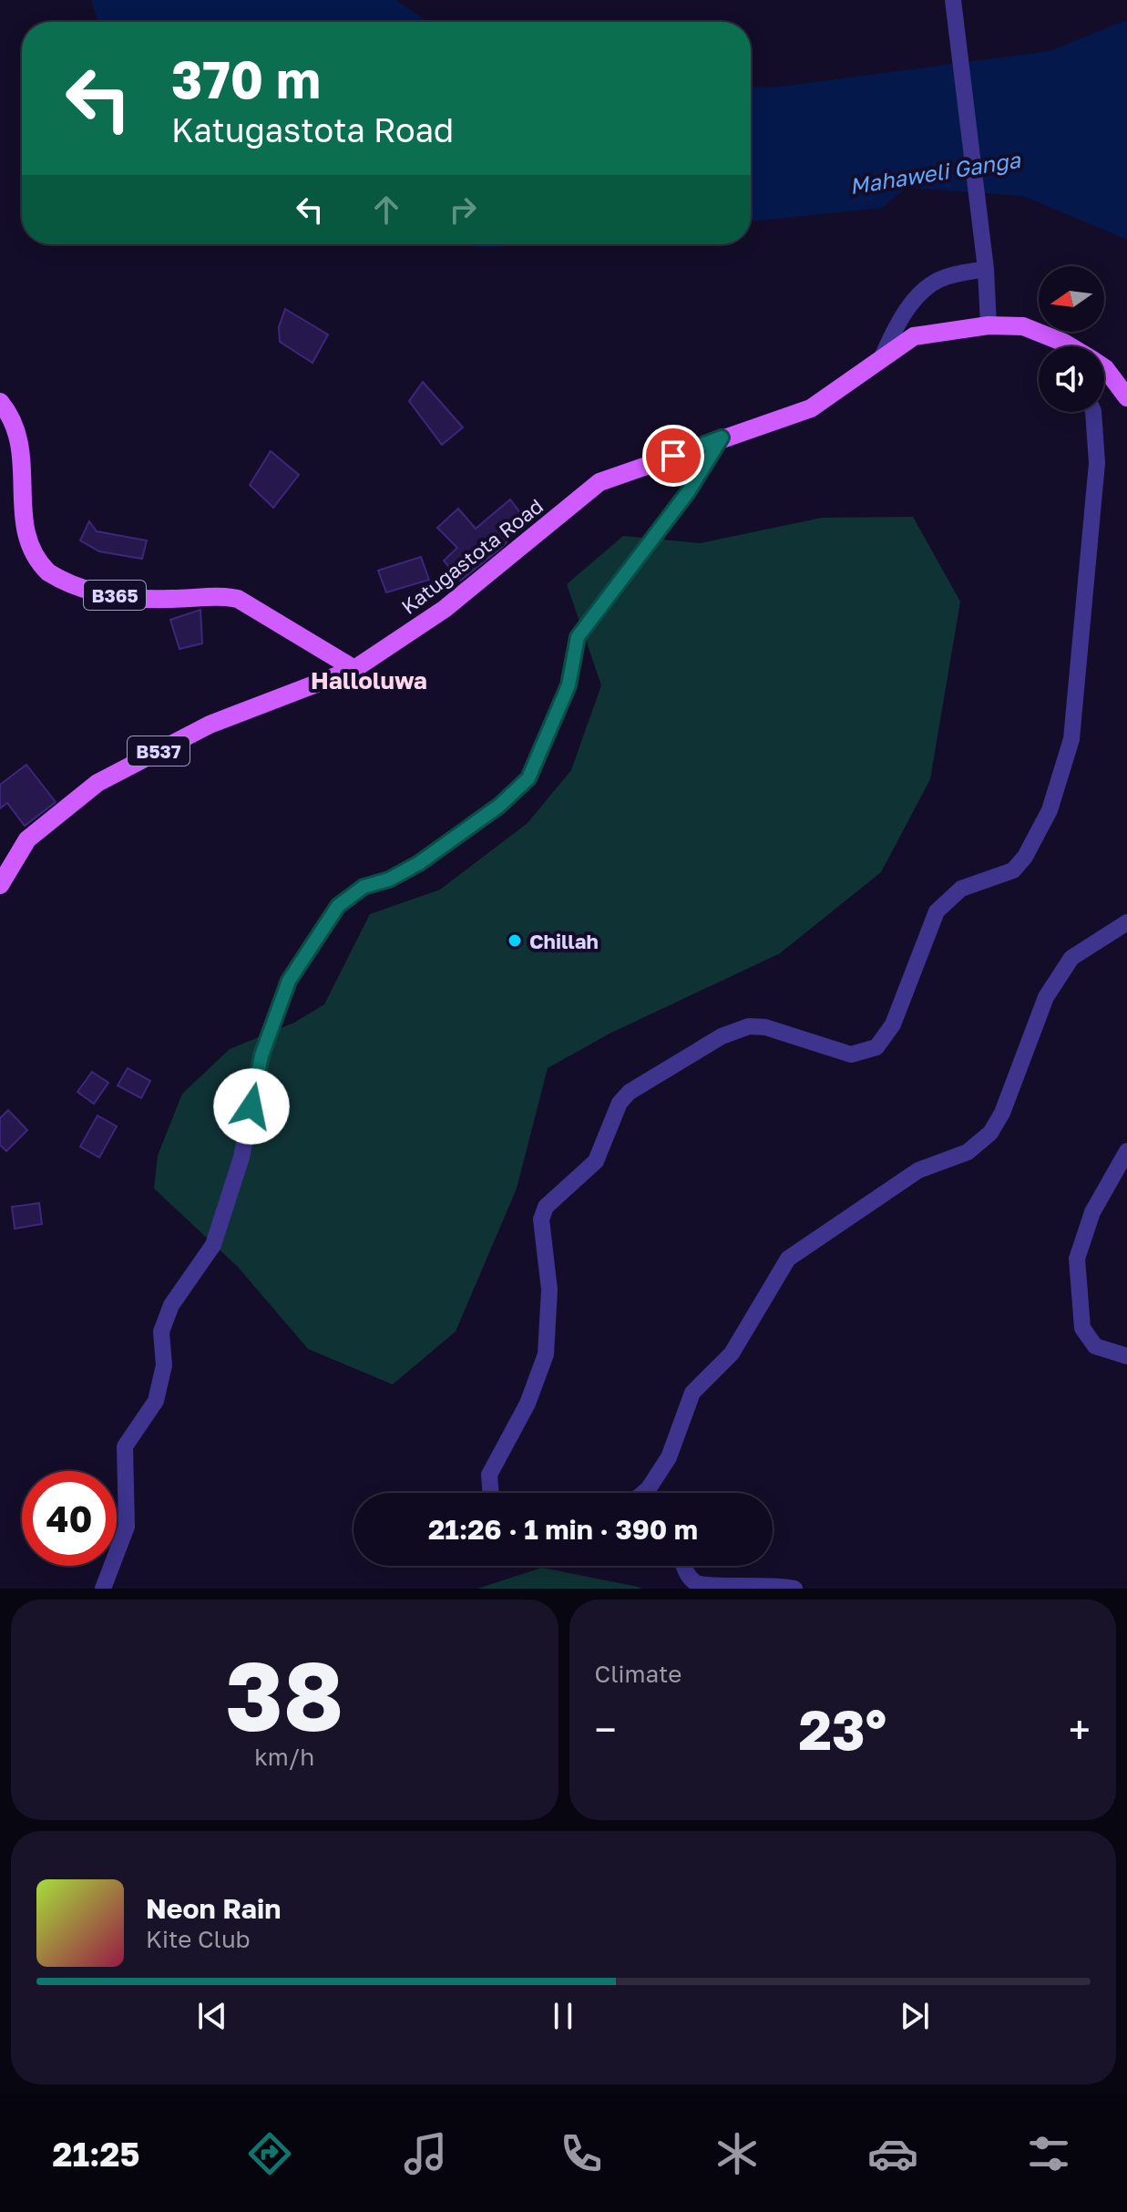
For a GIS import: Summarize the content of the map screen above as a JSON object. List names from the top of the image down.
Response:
{
  "streets": {
    "main road": ["Katugastota Road", "B365", "B537"]
  },
  "crossings": [
    ["Katugastota Road", "B365"],
    ["Katugastota Road", "B537"],
    ["B365", "B537"]
  ],
  "districts": ["Halloluwa"],
  "water": ["Mahaweli Ganga"],
  "places": ["Chillah"],
  "north": "left",
  "page": {
    "turn": ["370 m", "Katugastota Road"],
    "limit": "40",
    "trip": "21:26 · 1 min · 390 m",
    "tile": [
      ["38", "km/h"],
      "Climate"
    ],
    "heat": ["−", "23°", "+"],
    "song": ["Neon Rain", "Kite Club"],
    "tabs": "21:25"
  }
}
